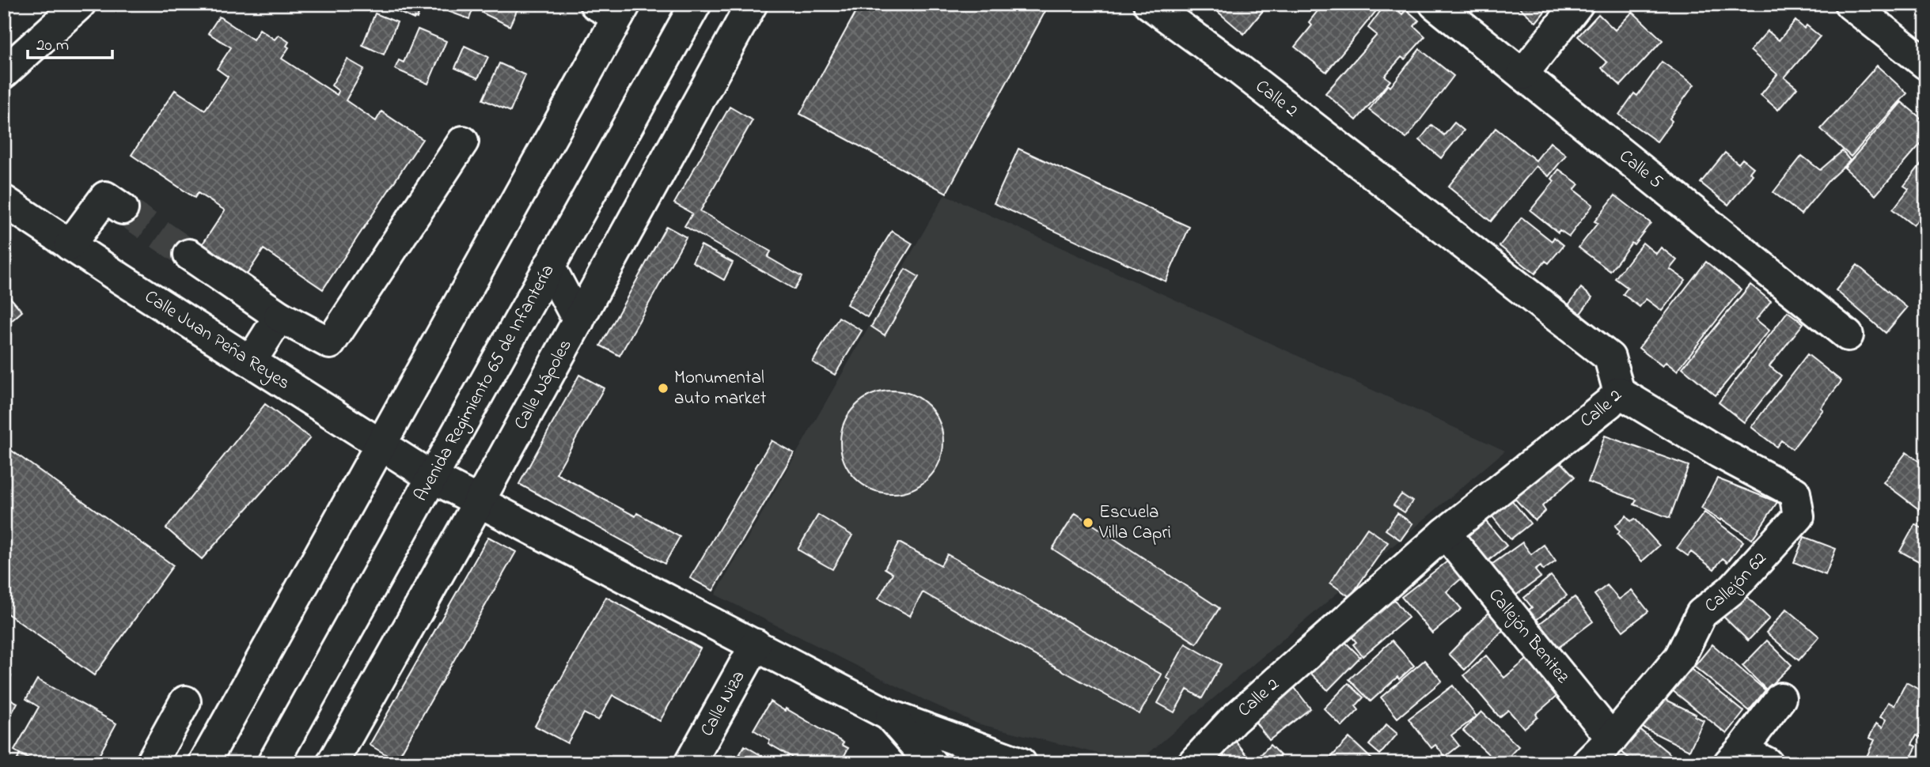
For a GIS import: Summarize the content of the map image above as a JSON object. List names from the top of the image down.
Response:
{
  "streets": {
    "main road": [
      "Calle 2",
      "Calle 5",
      "Calle Juan Peña Reyes",
      "Avenida Regimiento 65 de Infantería",
      "Calle Nápoles",
      "Callejón 62",
      "Callejón Benitez",
      "Calle Niza"
    ]
  },
  "crossings": [
    ["Calle 2", "Callejón 62"],
    ["Calle 2", "Callejón Benitez"],
    ["Calle Juan Peña Reyes", "Avenida Regimiento 65 de Infantería"],
    ["Calle Juan Peña Reyes", "Calle Nápoles"],
    ["Calle Juan Peña Reyes", "Calle Niza"],
    ["Callejón 62", "Callejón Benitez"]
  ],
  "places": ["Monumental auto market", "Escuela Villa Capri"],
  "scale_bar": "20 m"
}
